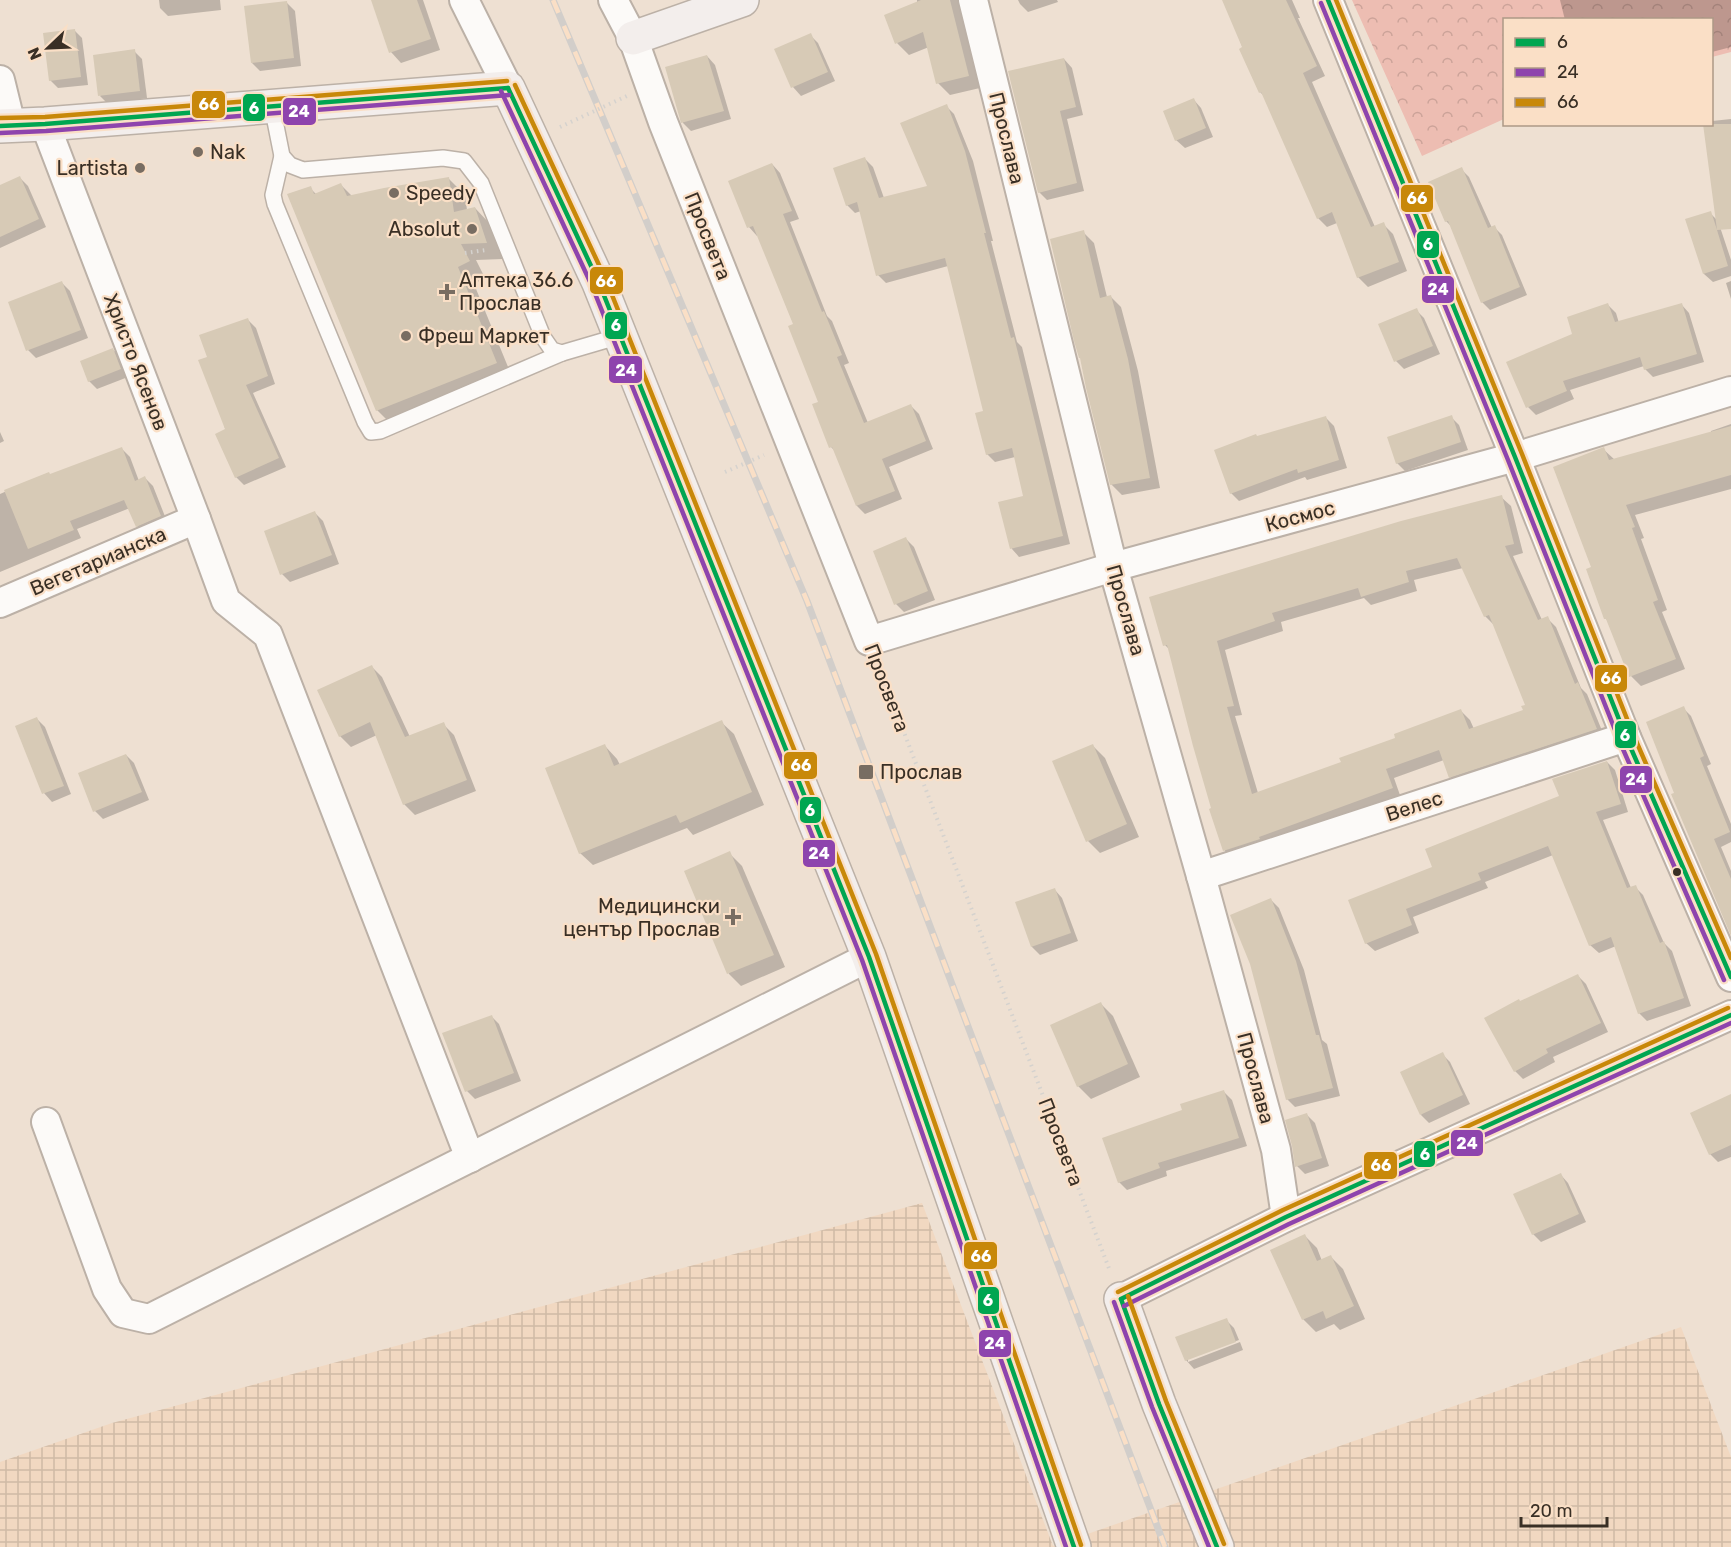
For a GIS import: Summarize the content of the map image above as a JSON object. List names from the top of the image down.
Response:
{
  "streets": {
    "street": [
      "Прослава",
      "Просвета",
      "Христо Ясенов",
      "Космос",
      "Вегетарианска",
      "Велес"
    ]
  },
  "crossings": [
    ["Прослава", "Космос"],
    ["Прослава", "Велес"],
    ["Просвета", "Космос"],
    ["Христо Ясенов", "Вегетарианска"]
  ],
  "places": {
    "other": [
      "Nak",
      "Lartista",
      "Speedy",
      "Absolut",
      "Фреш Маркет"
    ],
    "health": ["Аптека 36.6 Прослав", "Медицински център Прослав"],
    "transit": ["Прослав"]
  },
  "lines": ["transit line 6", "transit line 66", "transit line 24"],
  "legend": ["6", "24", "66"],
  "scale_bar": "20 m",
  "north": "bottom left"
}
